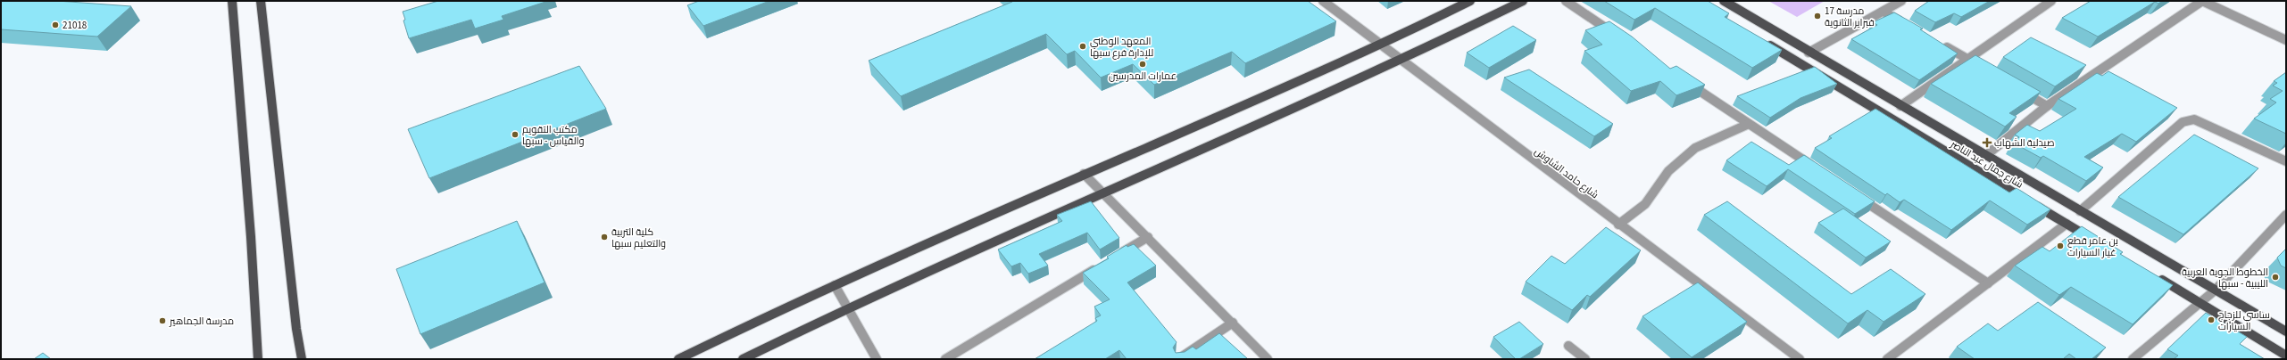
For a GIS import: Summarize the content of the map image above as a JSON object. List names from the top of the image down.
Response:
{
  "streets": {
    "main road": ["شارع جمال عبد الناصر"],
    "street": ["شارع حامد الشاوش"]
  },
  "places": {
    "other": [
      "مدرسة 17 فبراير الثانوية",
      "21018",
      "المعهد الوطني للإدارة فرع سبها",
      "عمارات المدرسين",
      "مكتب التقويم والقياس - سبها",
      "كلية التربية والتعليم سبها",
      "بن عامر قطع غيار السيارات",
      "الخطوط الجوية العربية الليبية - سبها",
      "ساسي للزجاج السيارات",
      "مدرسة الجماهير"
    ],
    "health": ["صيدلية الشهاب"]
  }
}
